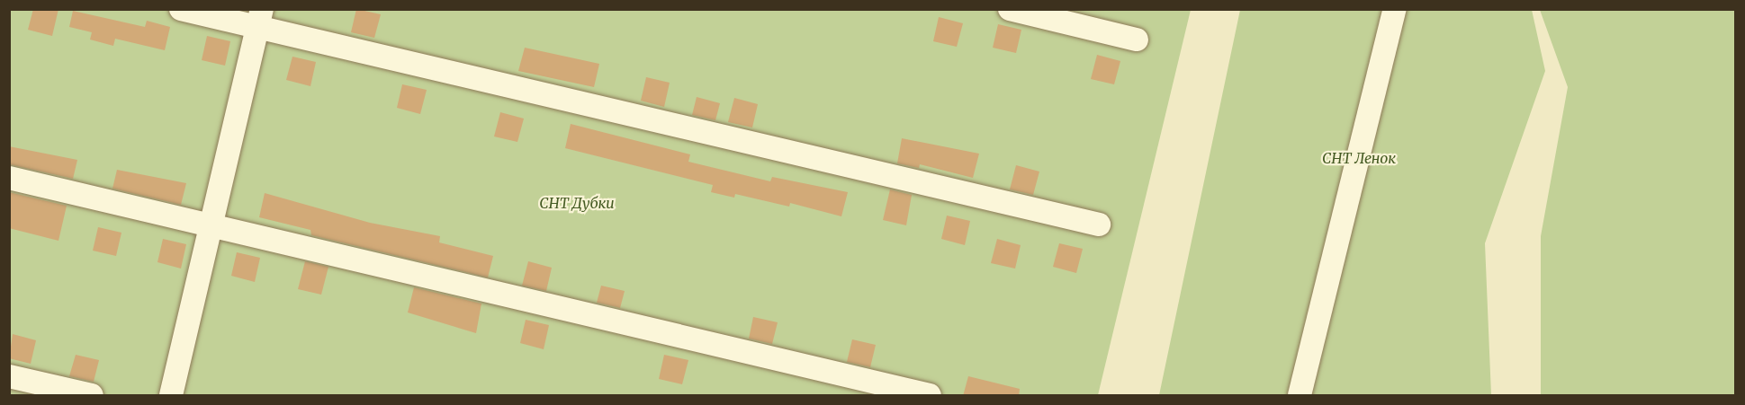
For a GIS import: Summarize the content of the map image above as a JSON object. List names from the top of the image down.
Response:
{
  "parks": ["СНТ Ленок", "СНТ Дубки"]
}
